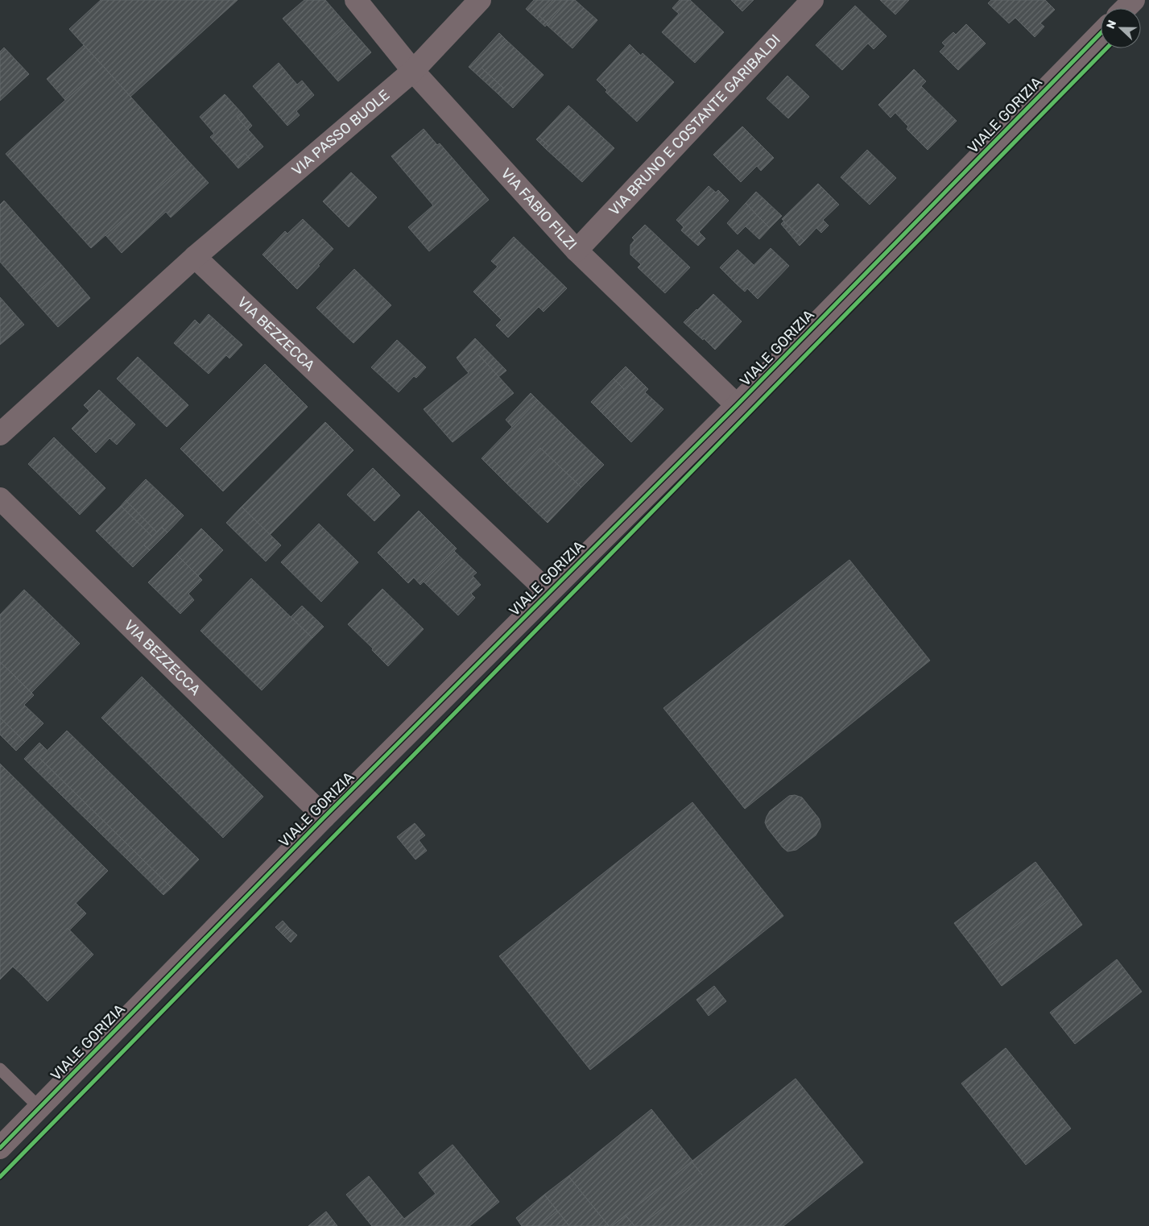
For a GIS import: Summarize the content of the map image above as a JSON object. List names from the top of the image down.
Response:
{
  "streets": {
    "street": [
      "VIALE GORIZIA",
      "VIA BRUNO E COSTANTE GARIBALDI",
      "VIA PASSO BUOLE",
      "VIA FABIO FILZI",
      "VIA BEZZECCA"
    ]
  },
  "crossings": [
    ["VIALE GORIZIA", "VIA FABIO FILZI"],
    ["VIALE GORIZIA", "VIA BEZZECCA"],
    ["VIA BRUNO E COSTANTE GARIBALDI", "VIA FABIO FILZI"],
    ["VIA PASSO BUOLE", "VIA FABIO FILZI"],
    ["VIA PASSO BUOLE", "VIA BEZZECCA"]
  ],
  "north": "left"
}
